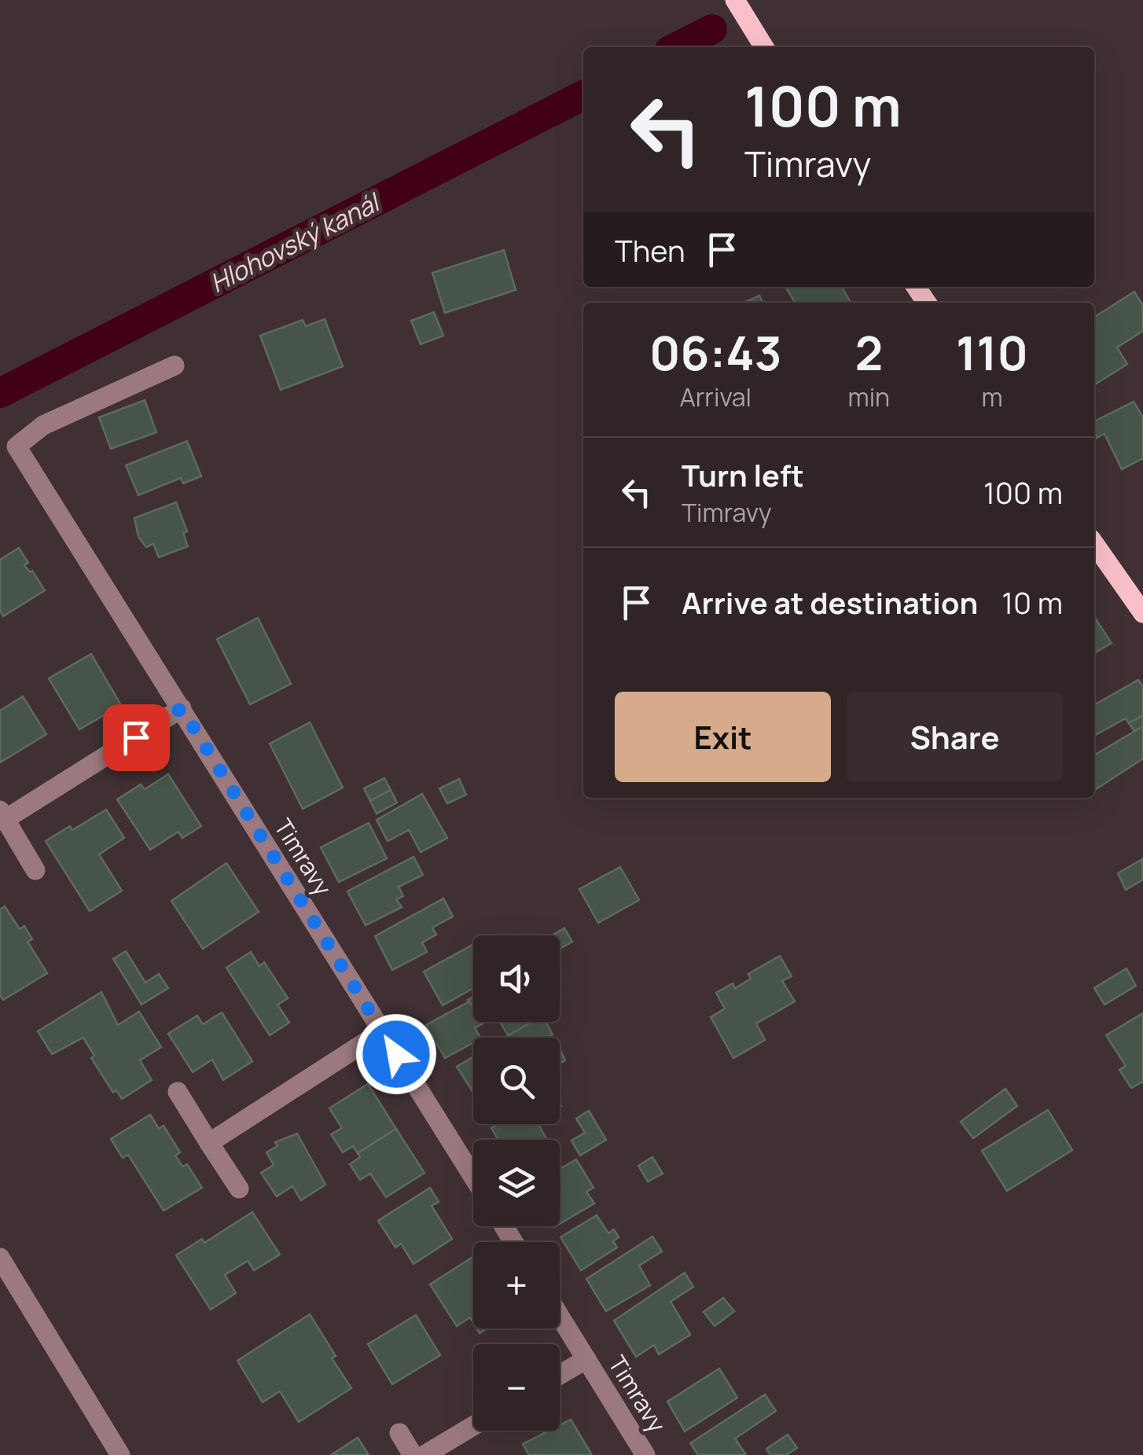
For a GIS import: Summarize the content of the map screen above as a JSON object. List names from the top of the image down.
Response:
{
  "streets": {
    "street": ["Timravy"]
  },
  "water": ["Hlohovský kanál"],
  "page": {
    "turn": ["100 m", "Timravy"],
    "then": "Then",
    "eta": [
      "06:43",
      "Arrival",
      "2",
      "min",
      "110",
      "m"
    ],
    "list": [
      {
        "name": "Turn left",
        "note": "Timravy",
        "value": "100 m"
      },
      {
        "name": "Arrive at destination",
        "value": "10 m"
      }
    ],
    "buttons": ["Exit", "Share"],
    "map_buttons": ["+", "−"]
  }
}
